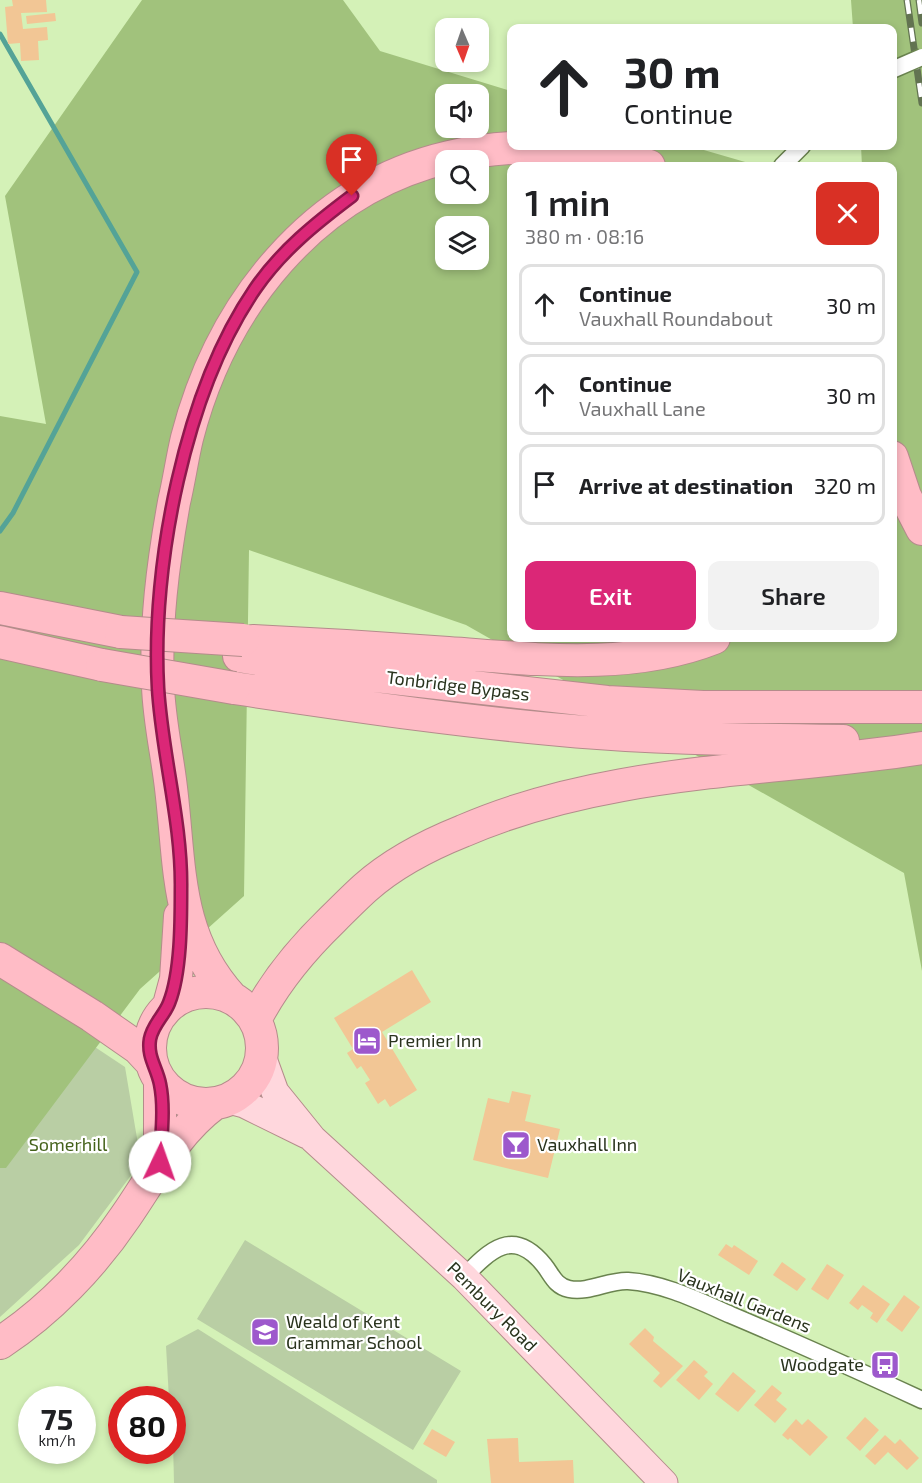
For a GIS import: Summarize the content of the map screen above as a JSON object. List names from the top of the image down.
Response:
{
  "streets": {
    "highway": ["Tonbridge Bypass"],
    "main road": ["Pembury Road"],
    "street": ["Vauxhall Gardens"]
  },
  "crossings": [
    ["Vauxhall Gardens", "Pembury Road"]
  ],
  "parks": ["Somerhill"],
  "places": {
    "hotel": ["Premier Inn"],
    "bar": ["Vauxhall Inn"],
    "school or university": ["Weald of Kent Grammar School"],
    "bus stop": ["Woodgate"]
  },
  "north": "bottom",
  "page": {
    "turn": ["30 m", "Continue"],
    "heading": ["1 min", "380 m · 08:16"],
    "list": [
      {
        "name": "Continue",
        "note": "Vauxhall Roundabout",
        "value": "30 m"
      },
      {
        "name": "Continue",
        "note": "Vauxhall Lane",
        "value": "30 m"
      },
      {
        "name": "Arrive at destination",
        "value": "320 m"
      }
    ],
    "buttons": ["Exit", "Share"],
    "speed": "75 km/h",
    "limit": "80"
  }
}
